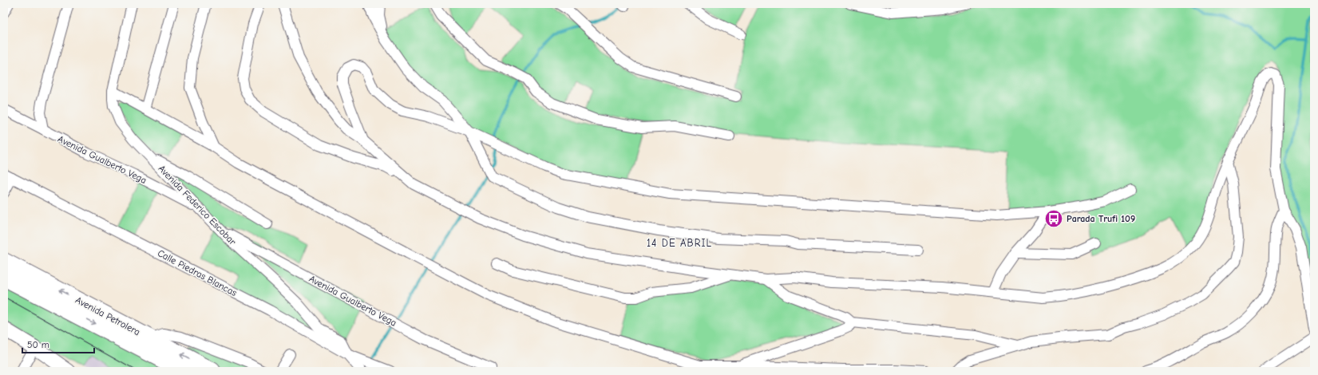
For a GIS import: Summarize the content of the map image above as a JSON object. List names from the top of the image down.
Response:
{
  "streets": {
    "highway": ["Avenida Petrolera"],
    "street": ["Avenida Gualberto Vega", "Avenida Federico Escobar", "Calle Piedras Blancas"]
  },
  "crossings": [
    ["Avenida Gualberto Vega", "Avenida Federico Escobar"],
    ["Avenida Federico Escobar", "Calle Piedras Blancas"]
  ],
  "districts": ["14 DE ABRIL"],
  "places": {
    "bus stop": ["Parada Trufi 109"]
  },
  "scale_bar": "50 m"
}
